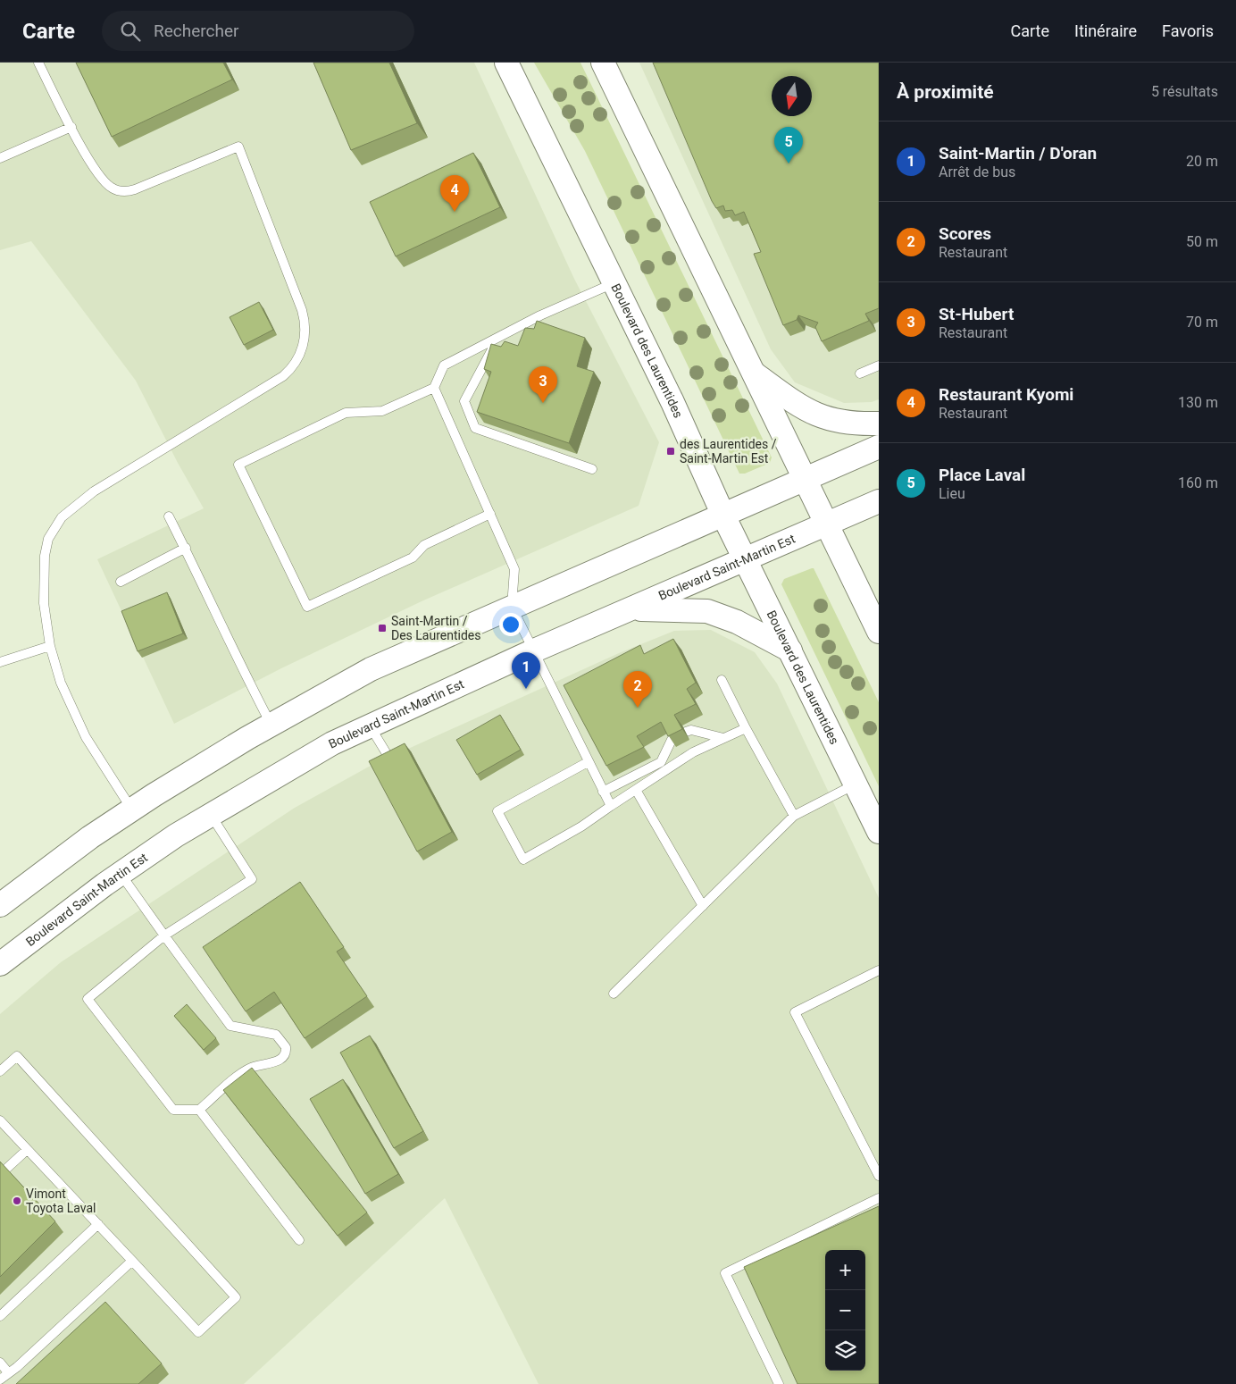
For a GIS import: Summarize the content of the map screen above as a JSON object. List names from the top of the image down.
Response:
{
  "streets": {
    "main road": ["Boulevard des Laurentides", "Boulevard Saint-Martin Est"]
  },
  "crossings": [
    ["Boulevard des Laurentides", "Boulevard Saint-Martin Est"]
  ],
  "places": {
    "transit": ["des Laurentides / Saint-Martin Est", "Saint-Martin / Des Laurentides"],
    "other": ["Vimont Toyota Laval"]
  },
  "north": "bottom",
  "page": {
    "header": "Carte",
    "search": "Rechercher",
    "nav": ["Carte", "Itinéraire", "Favoris"],
    "heading": ["À proximité", "5 résultats"],
    "list": [
      {
        "mark": "1",
        "name": "Saint-Martin / D'oran",
        "note": "Arrêt de bus",
        "value": "20 m"
      },
      {
        "mark": "2",
        "name": "Scores",
        "note": "Restaurant",
        "value": "50 m"
      },
      {
        "mark": "3",
        "name": "St-Hubert",
        "note": "Restaurant",
        "value": "70 m"
      },
      {
        "mark": "4",
        "name": "Restaurant Kyomi",
        "note": "Restaurant",
        "value": "130 m"
      },
      {
        "mark": "5",
        "name": "Place Laval",
        "note": "Lieu",
        "value": "160 m"
      }
    ],
    "pins": [
      "5",
      "4",
      "3",
      "1",
      "2"
    ],
    "map_buttons": ["+", "−"]
  }
}
